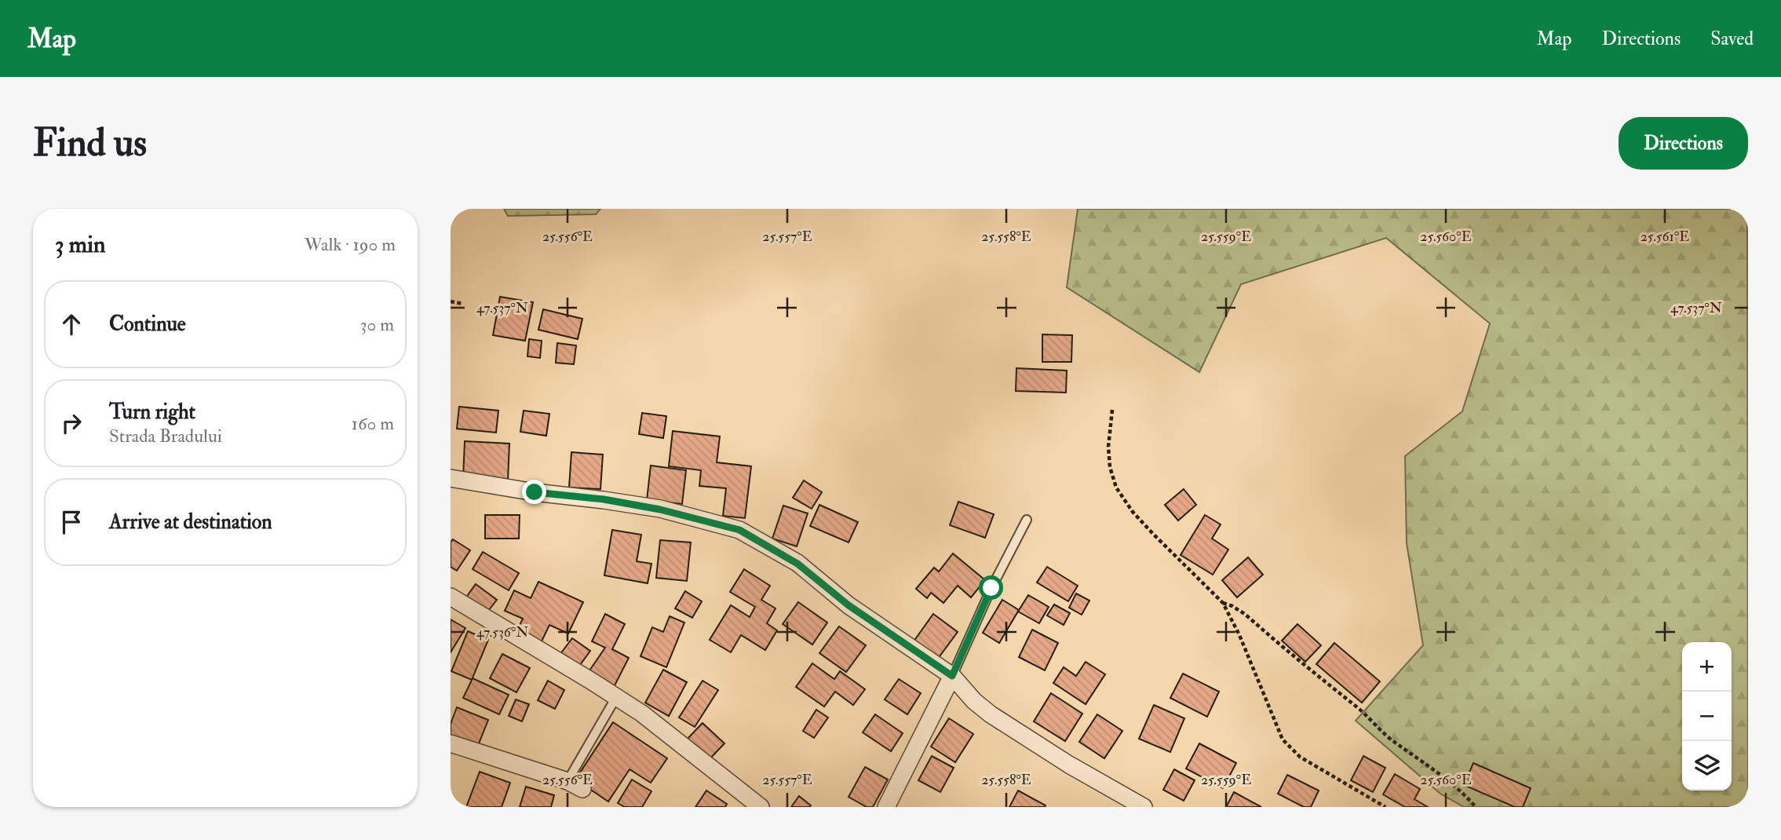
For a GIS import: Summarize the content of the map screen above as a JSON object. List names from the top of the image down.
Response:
{
  "page": {
    "header": "Map",
    "nav": ["Map", "Directions", "Saved"],
    "buttons": "Directions",
    "title": "Find us",
    "heading": ["3 min", "Walk · 190 m"],
    "list": [
      ["Continue", "30 m"],
      ["Turn right", "Strada Bradului", "160 m"],
      "Arrive at destination"
    ],
    "map_buttons": ["+", "−"]
  },
  "coordinates": [
    "25.556°E",
    "25.557°E",
    "25.558°E",
    "25.559°E",
    "25.560°E",
    "25.561°E",
    "47.537°N",
    "47.536°N"
  ]
}
